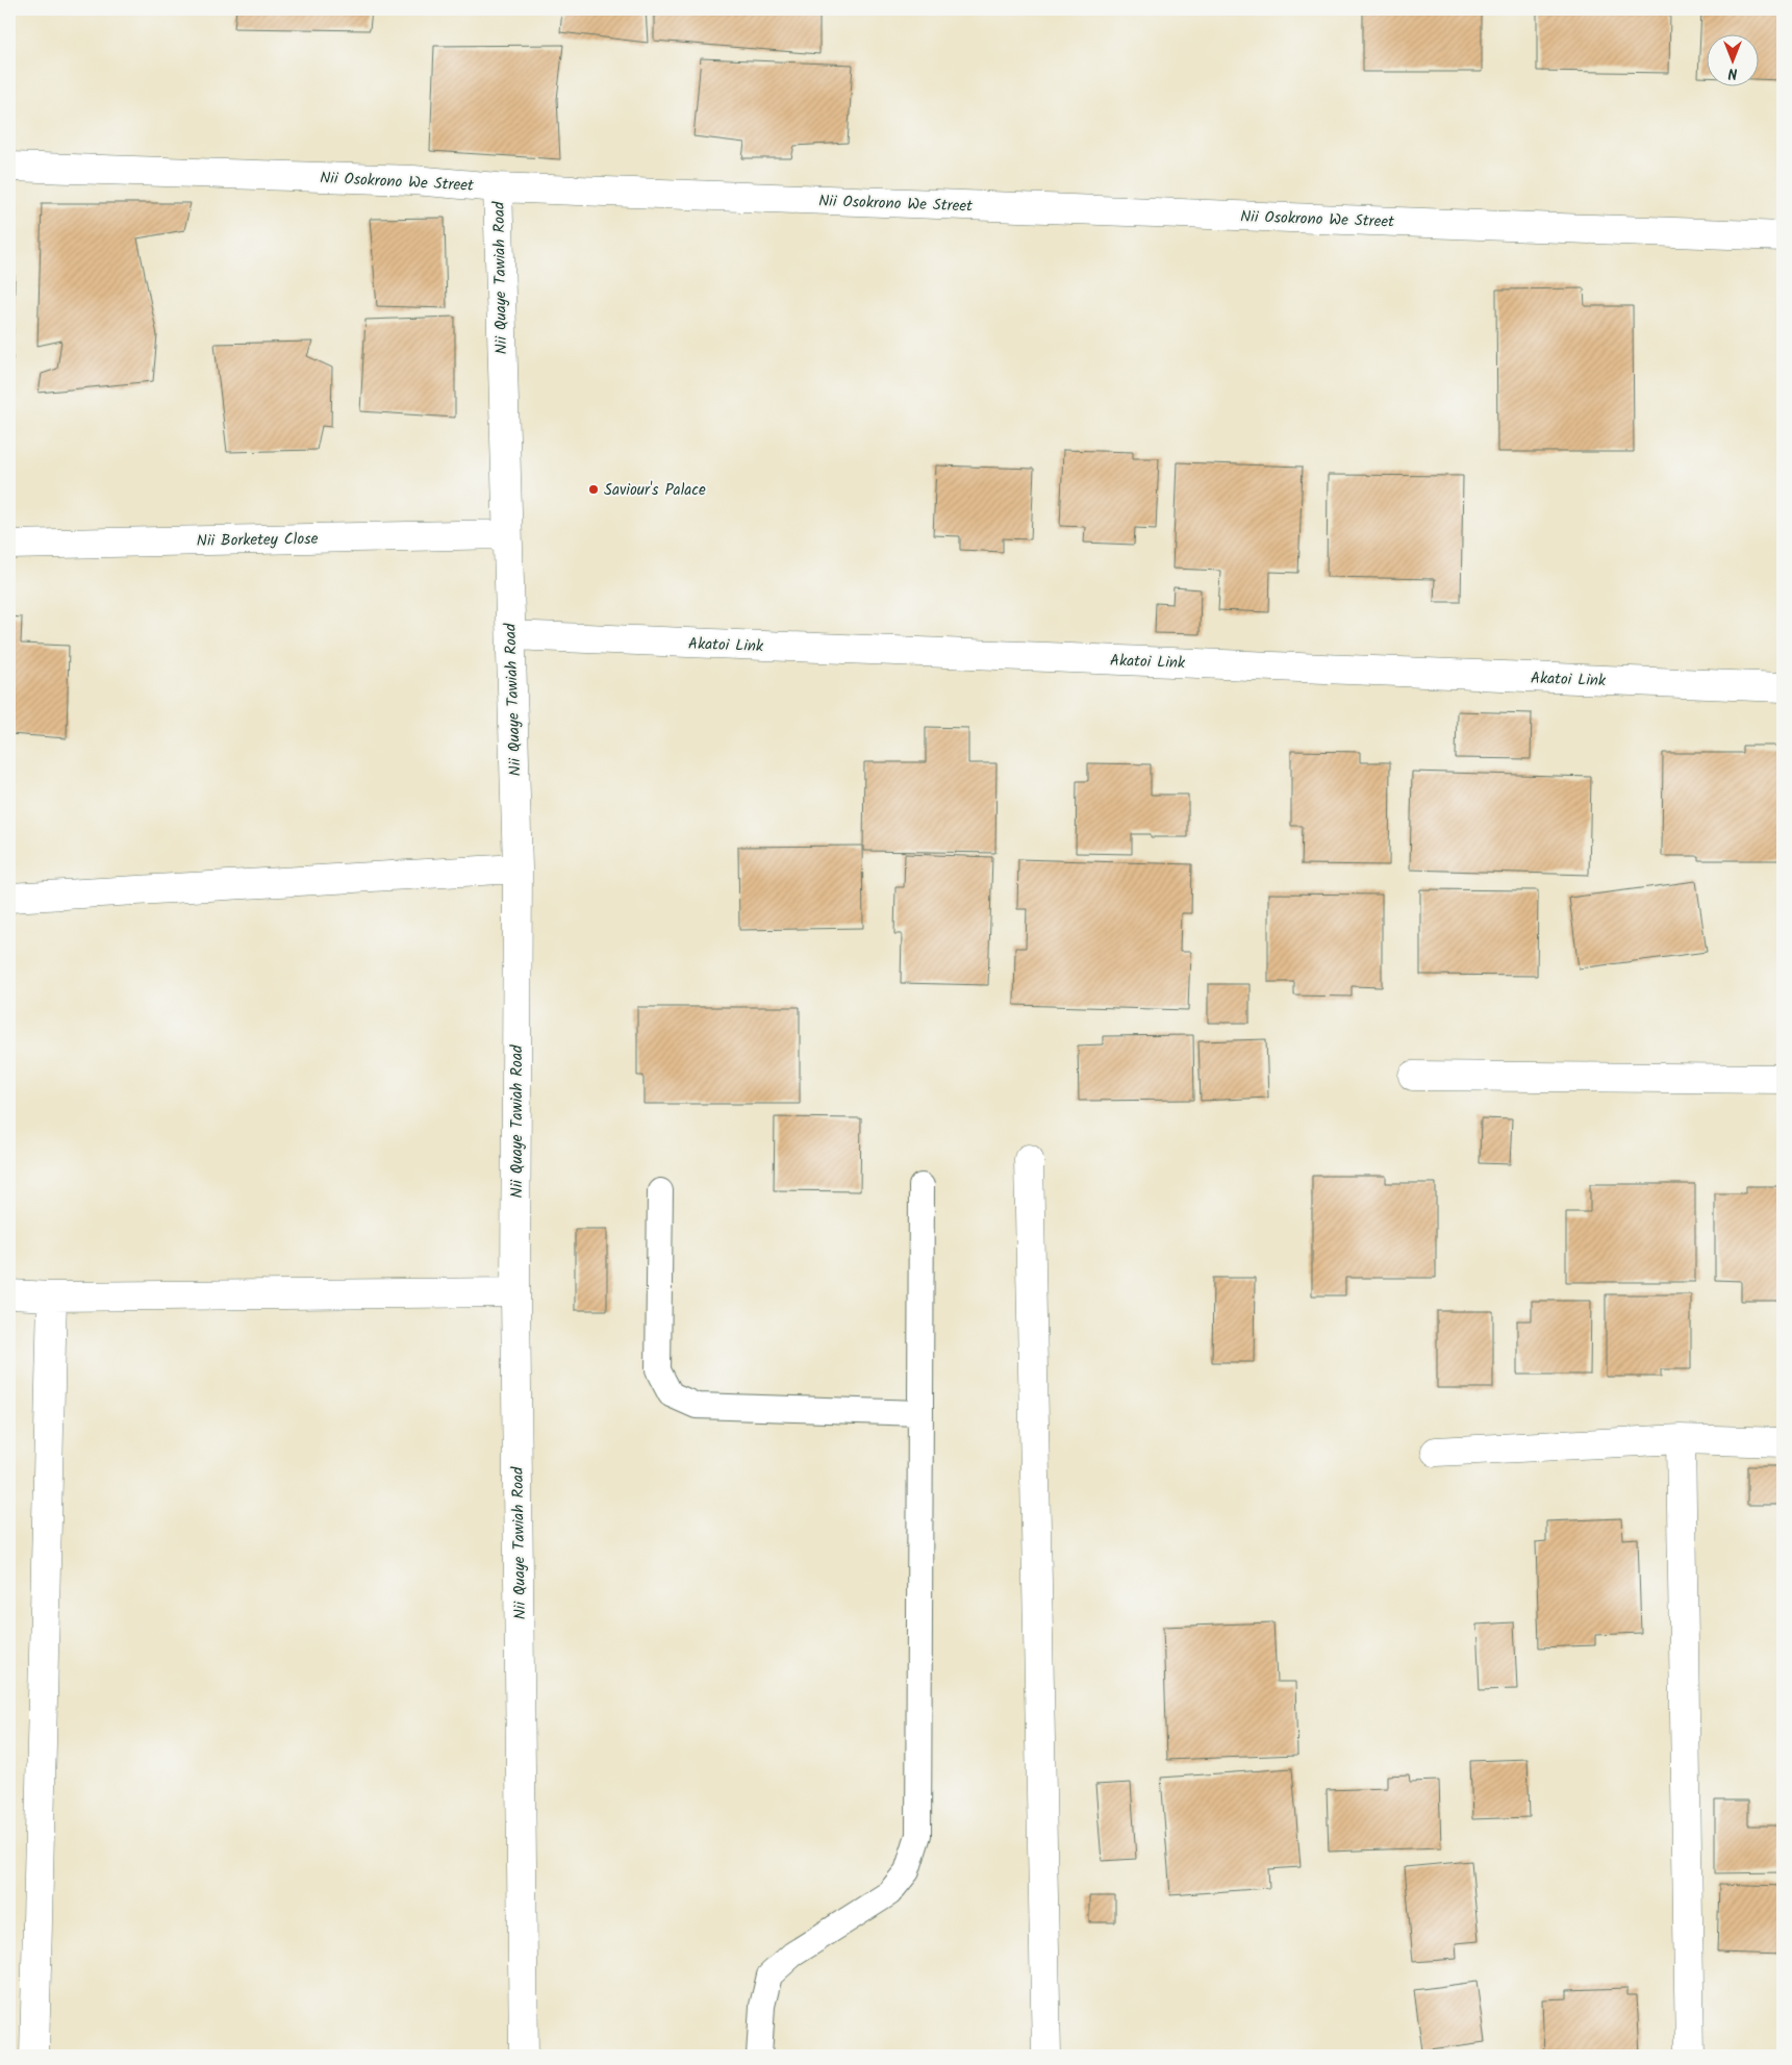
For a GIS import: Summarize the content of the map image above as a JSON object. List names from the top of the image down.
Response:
{
  "streets": {
    "street": [
      "Nii Osokrono We Street",
      "Nii Quaye Tawiah Road",
      "Nii Borketey Close",
      "Akatoi Link"
    ]
  },
  "crossings": [
    ["Nii Osokrono We Street", "Nii Quaye Tawiah Road"],
    ["Nii Quaye Tawiah Road", "Nii Borketey Close"],
    ["Nii Quaye Tawiah Road", "Akatoi Link"]
  ],
  "places": ["Saviour's Palace"],
  "north": "bottom"
}
